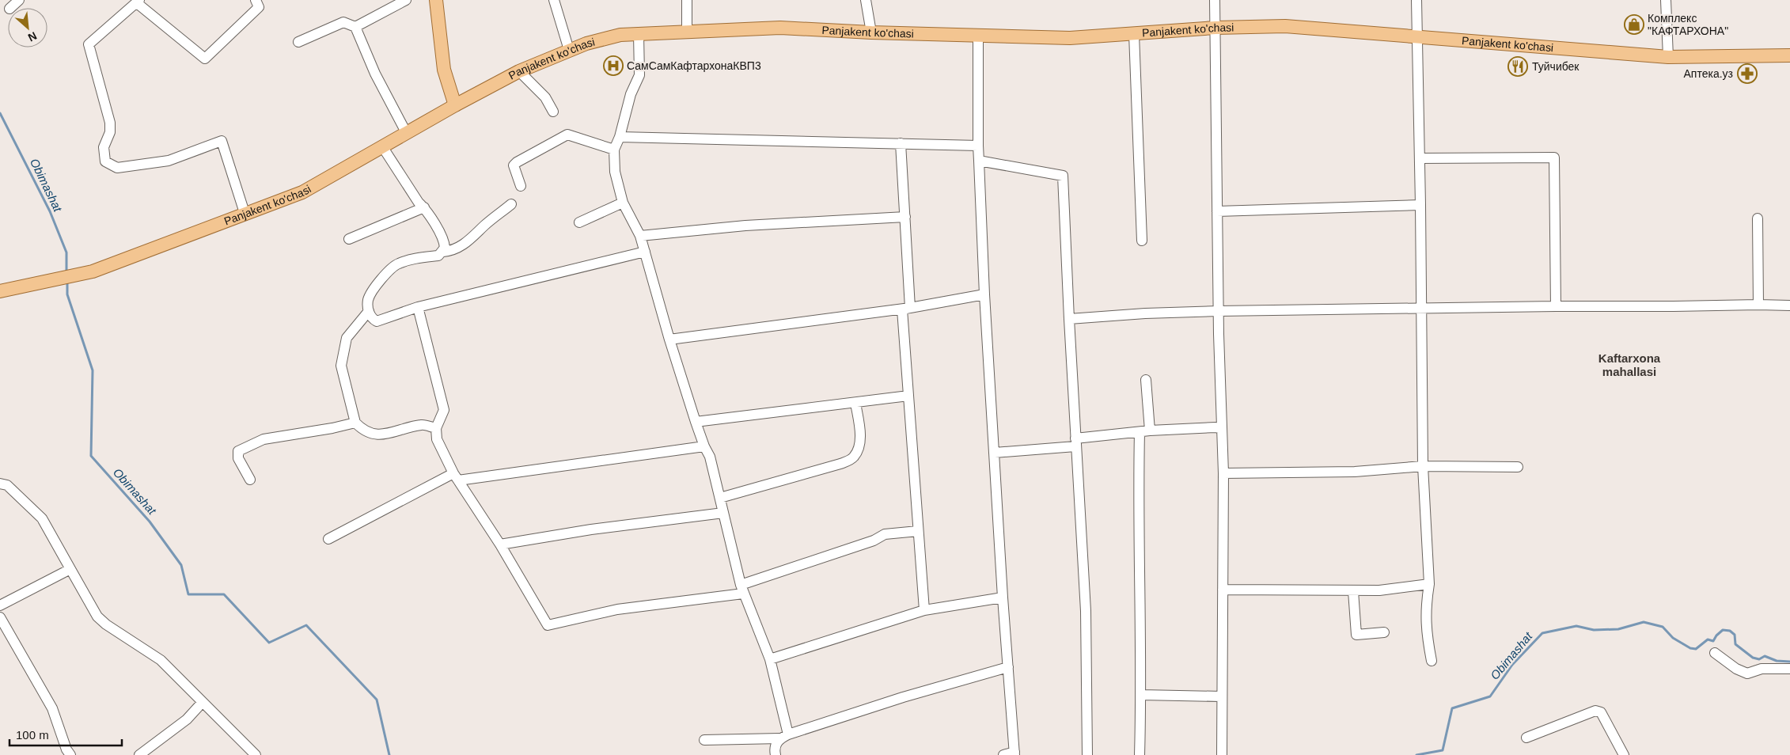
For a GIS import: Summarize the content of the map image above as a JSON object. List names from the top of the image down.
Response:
{
  "streets": {
    "main road": ["Panjakent ko'chasi"]
  },
  "districts": ["Kaftarxona mahallasi"],
  "water": ["Obimashat"],
  "places": {
    "shop": ["Комплекс \"КАФТАРХОНА\""],
    "hospital": ["СамСамКафтархонаКВП3"],
    "restaurant": ["Туйчибек"],
    "pharmacy": ["Аптека.уз"]
  },
  "scale_bar": "100 m",
  "north": "bottom right"
}
